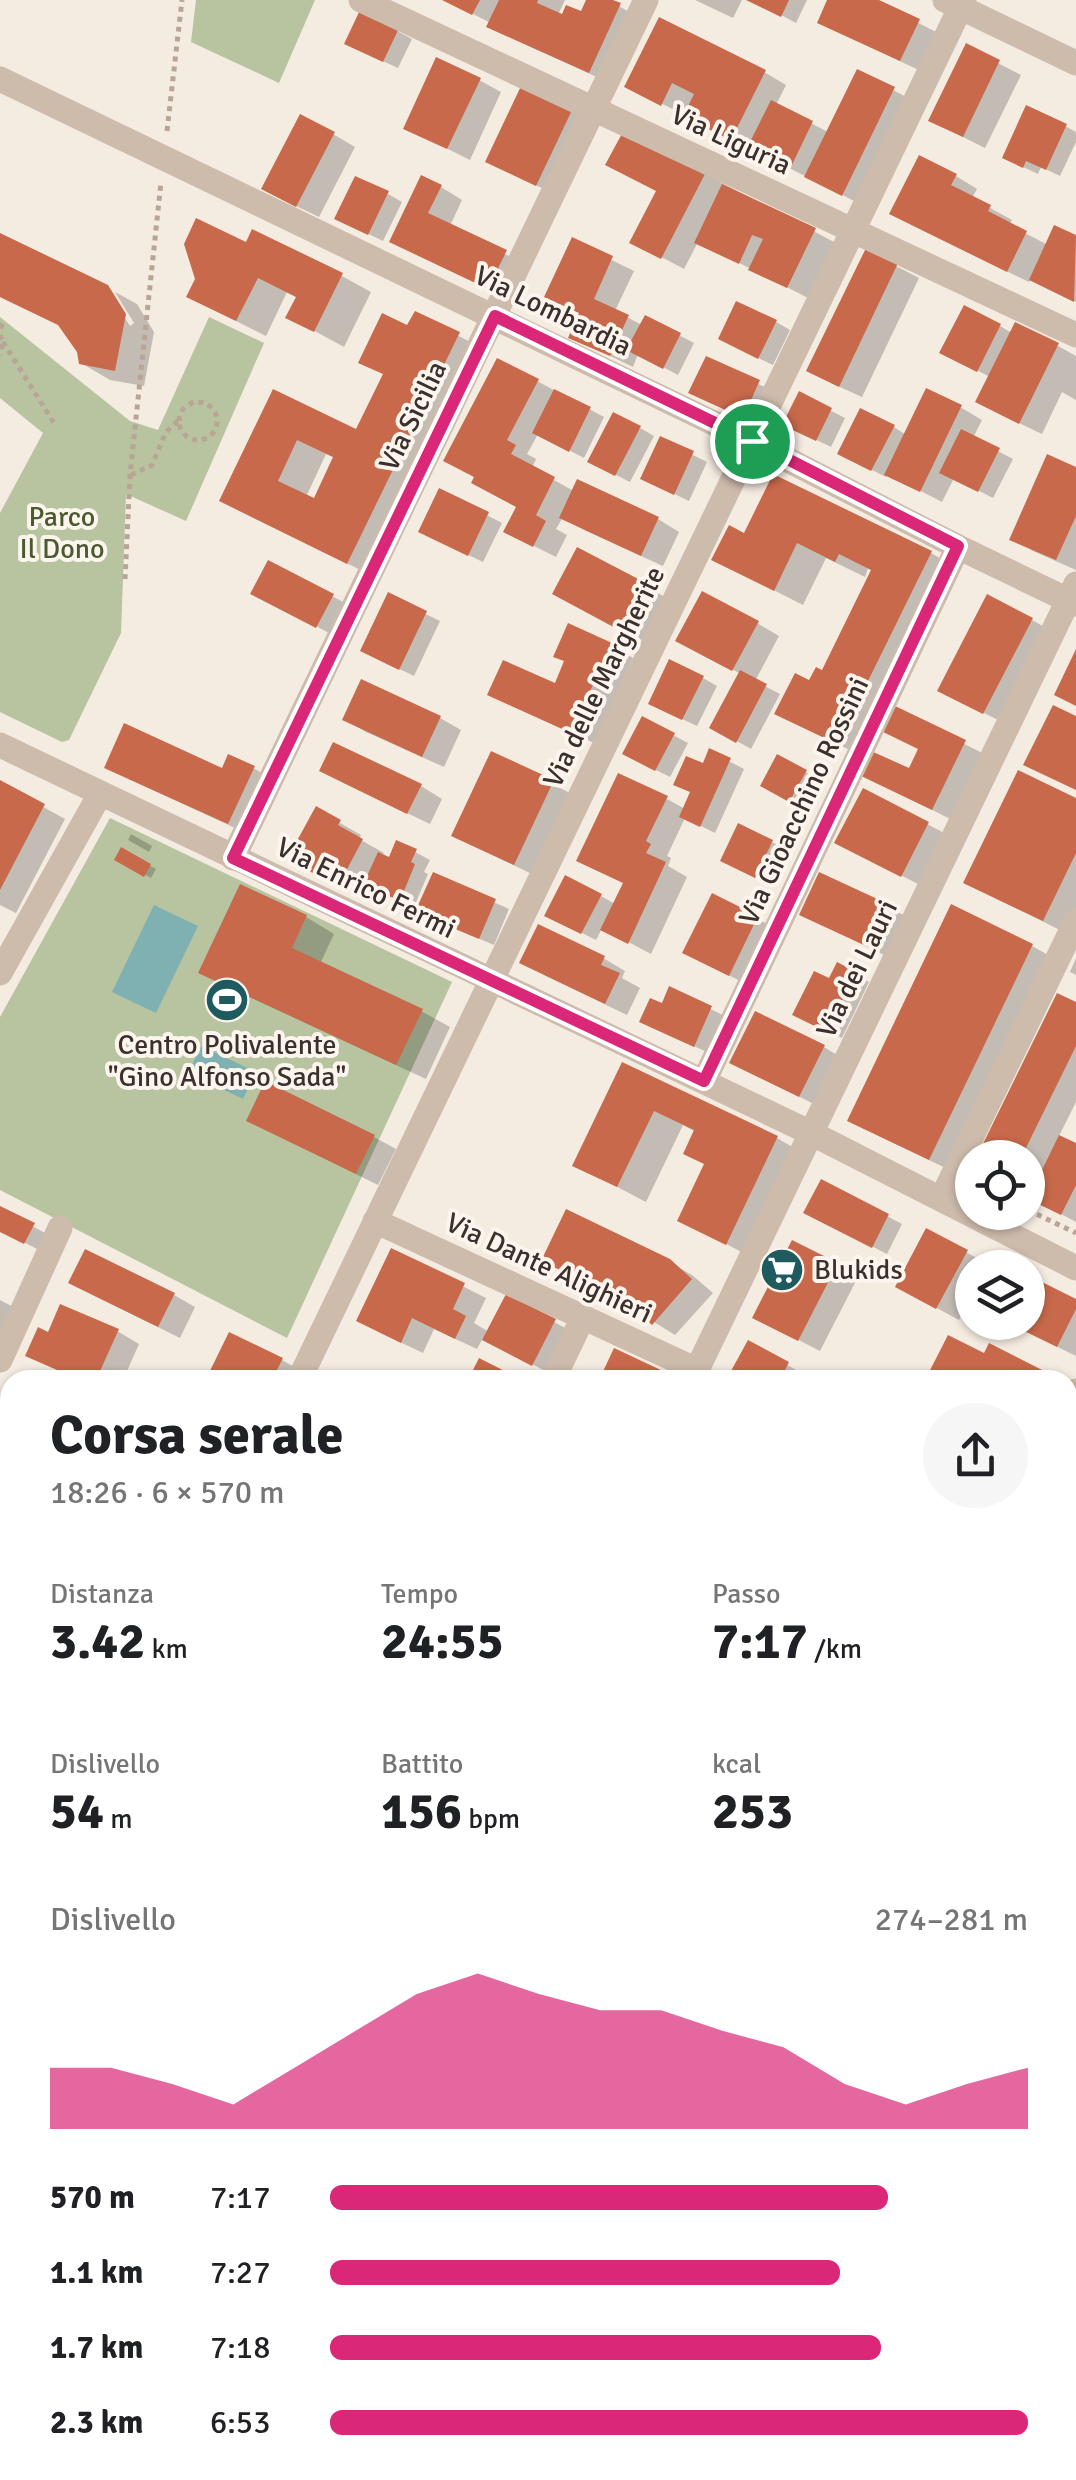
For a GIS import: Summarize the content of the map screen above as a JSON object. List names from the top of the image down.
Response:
{
  "streets": {
    "street": [
      "Via Liguria",
      "Via Lombardia",
      "Via Sicilia",
      "Via delle Margherite",
      "Via Gioacchino Rossini",
      "Via Enrico Fermi",
      "Via dei Lauri",
      "Via Dante Alighieri"
    ]
  },
  "crossings": [
    ["Via Liguria", "Via Sicilia"],
    ["Via Liguria", "Via delle Margherite"],
    ["Via Lombardia", "Via Sicilia"],
    ["Via Lombardia", "Via delle Margherite"],
    ["Via Lombardia", "Via Gioacchino Rossini"],
    ["Via Lombardia", "Via dei Lauri"],
    ["Via Sicilia", "Via Enrico Fermi"],
    ["Via delle Margherite", "Via Enrico Fermi"],
    ["Via delle Margherite", "Via Dante Alighieri"],
    ["Via Gioacchino Rossini", "Via Enrico Fermi"],
    ["Via Enrico Fermi", "Via dei Lauri"]
  ],
  "parks": ["Parco Il Dono"],
  "places": {
    "sports": ["Centro Polivalente \"Gino Alfonso Sada\""],
    "supermarket": ["Blukids"]
  },
  "page": {
    "heading": ["Corsa serale", "18:26 · 6 × 570 m"],
    "stats": [
      ["Distanza", "3.42 km"],
      ["Tempo", "24:55"],
      ["Passo", "7:17 /km"],
      ["Dislivello", "54 m"],
      ["Battito", "156 bpm"],
      ["kcal", "253"]
    ],
    "chart": ["Dislivello", "274–281 m"],
    "list": [
      {
        "name": "570 m",
        "note": "7:17"
      },
      {
        "name": "1.1 km",
        "note": "7:27"
      },
      {
        "name": "1.7 km",
        "note": "7:18"
      },
      {
        "name": "2.3 km",
        "note": "6:53"
      }
    ]
  }
}
